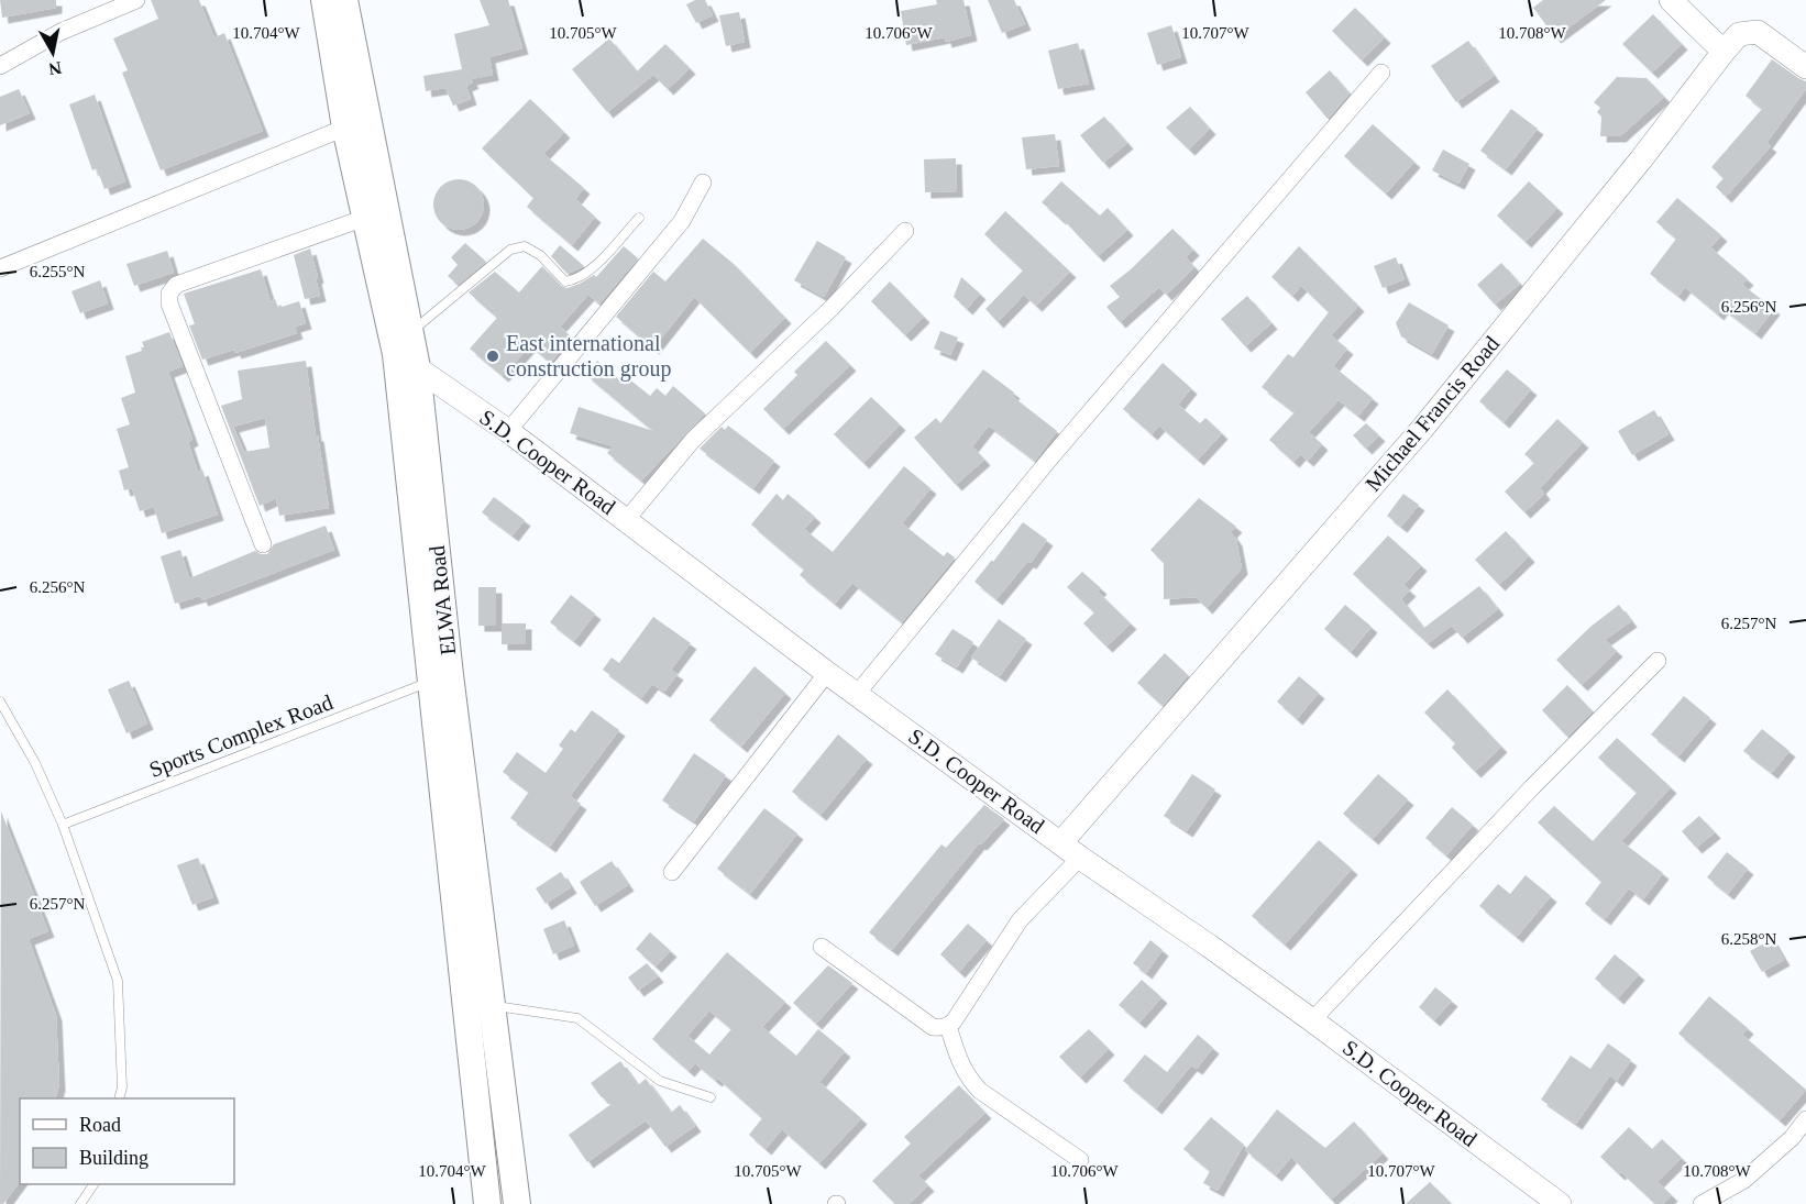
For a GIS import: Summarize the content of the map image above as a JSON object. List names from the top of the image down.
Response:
{
  "streets": {
    "main road": ["ELWA Road"],
    "street": ["Michael Francis Road", "S.D. Cooper Road"],
    "lane": ["Sports Complex Road"]
  },
  "crossings": [
    ["Michael Francis Road", "S.D. Cooper Road"],
    ["S.D. Cooper Road", "ELWA Road"],
    ["ELWA Road", "Sports Complex Road"]
  ],
  "places": ["East international construction group"],
  "legend": ["Road", "Building"],
  "north": "bottom",
  "coordinates": [
    "10.704°W",
    "10.705°W",
    "10.706°W",
    "10.707°W",
    "10.708°W",
    "6.255°N",
    "6.256°N",
    "6.257°N",
    "6.258°N"
  ]
}
